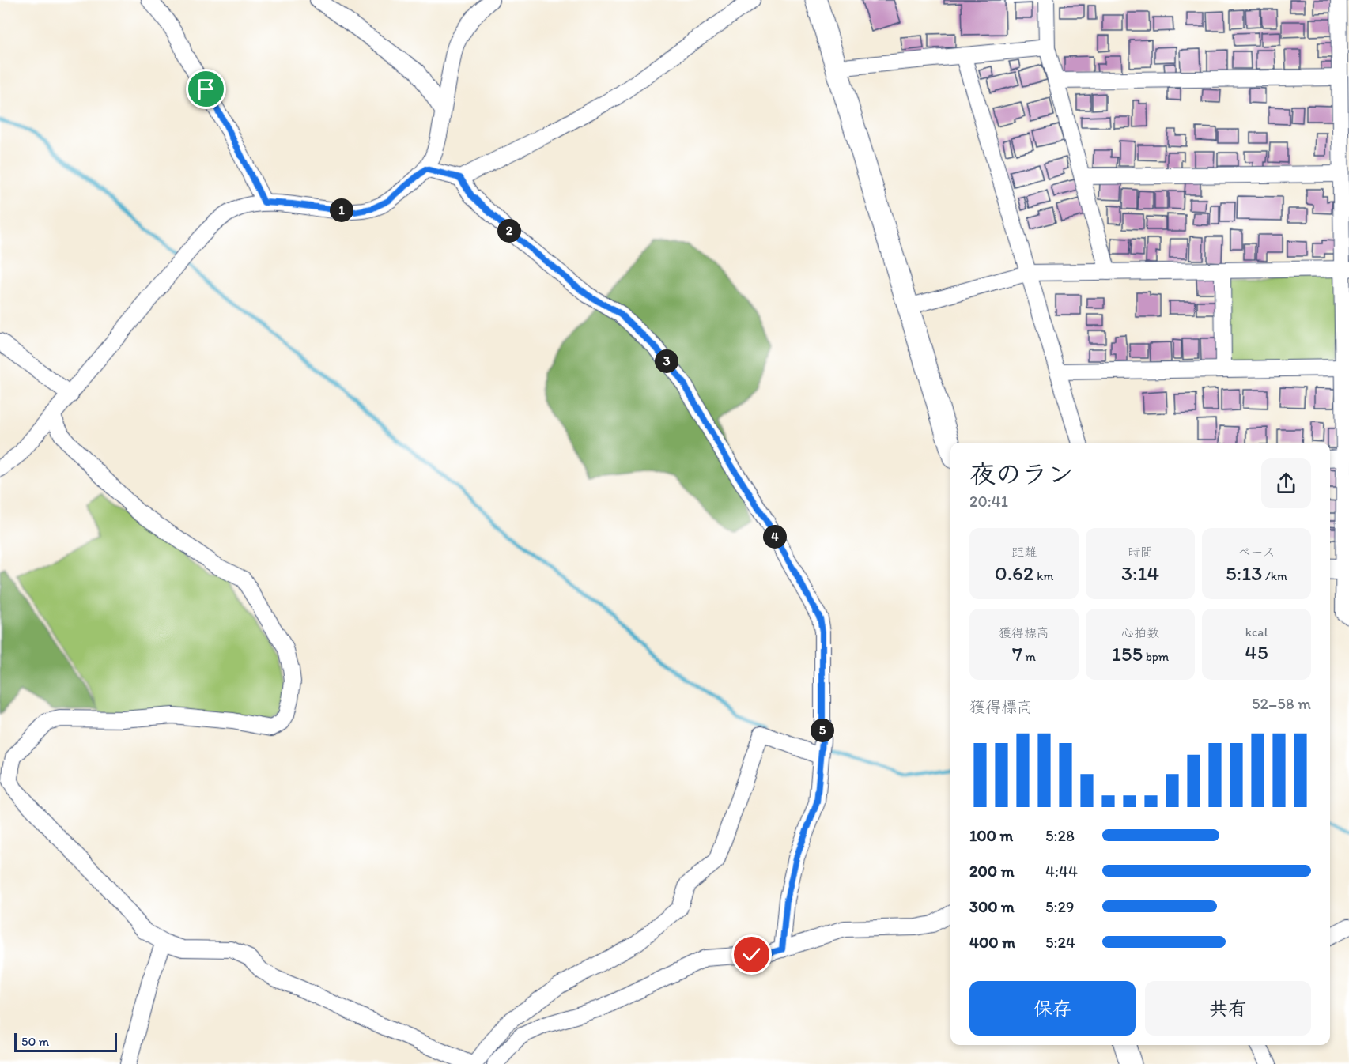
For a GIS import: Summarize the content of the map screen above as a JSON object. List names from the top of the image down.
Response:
{
  "scale_bar": "50 m",
  "page": {
    "pins": [
      "1",
      "2",
      "3",
      "4",
      "5"
    ],
    "heading": ["夜のラン", "20:41"],
    "stats": [
      ["距離", "0.62 km"],
      ["時間", "3:14"],
      ["ペース", "5:13 /km"],
      ["獲得標高", "7 m"],
      ["心拍数", "155 bpm"],
      ["kcal", "45"]
    ],
    "chart": ["獲得標高", "52–58 m"],
    "list": [
      {
        "name": "100 m",
        "note": "5:28"
      },
      {
        "name": "200 m",
        "note": "4:44"
      },
      {
        "name": "300 m",
        "note": "5:29"
      },
      {
        "name": "400 m",
        "note": "5:24"
      }
    ],
    "buttons": ["保存", "共有"],
    "scale": "50 m"
  }
}
